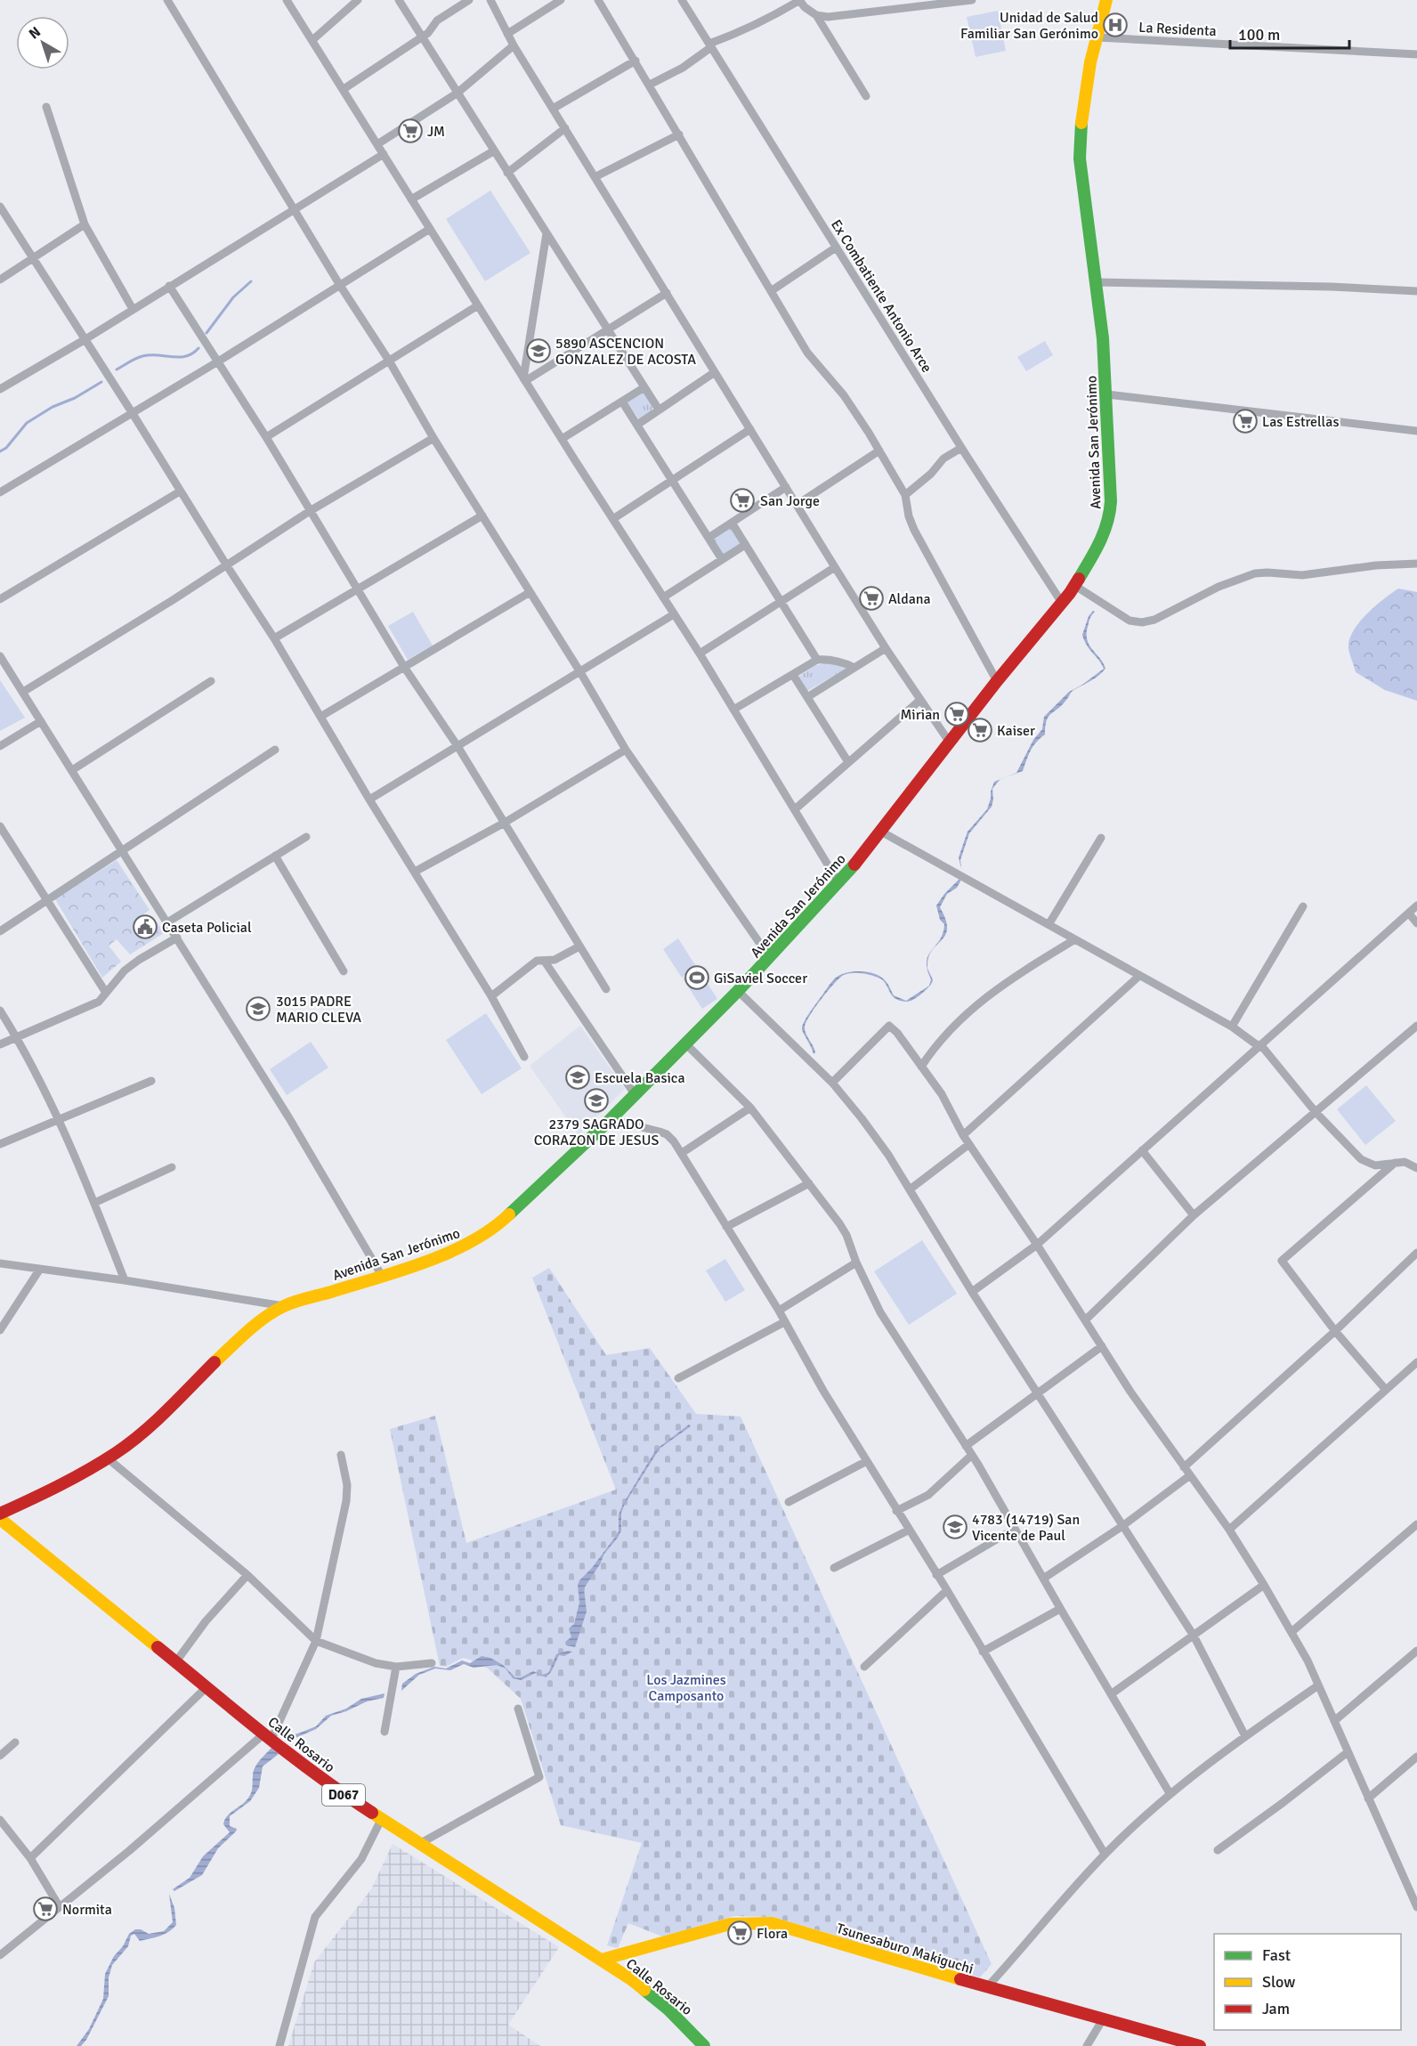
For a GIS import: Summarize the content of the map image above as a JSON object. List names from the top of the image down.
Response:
{
  "streets": {
    "street": [
      "La Residenta",
      "Ex Combatiente Antonio Arce",
      "Avenida San Jerónimo",
      "Calle Rosario",
      "D067",
      "Tsunesaburo Makiguchi"
    ]
  },
  "crossings": [
    ["La Residenta", "Avenida San Jerónimo"],
    ["Ex Combatiente Antonio Arce", "Avenida San Jerónimo"],
    ["Calle Rosario", "Tsunesaburo Makiguchi"]
  ],
  "parks": ["Los Jazmines Camposanto"],
  "places": {
    "hospital": ["Unidad de Salud Familiar San Gerónimo"],
    "supermarket": [
      "JM",
      "Las Estrellas",
      "San Jorge",
      "Aldana",
      "Mirian",
      "Kaiser",
      "Normita",
      "Flora"
    ],
    "school or university": [
      "5890 ASCENCION GONZALEZ DE ACOSTA",
      "3015 PADRE MARIO CLEVA",
      "Escuela Basica",
      "2379 SAGRADO CORAZON DE JESUS",
      "4783 (14719) San Vicente de Paul"
    ],
    "public building": ["Caseta Policial"],
    "sports": ["GiSaviel Soccer"]
  },
  "legend": ["Fast", "Slow", "Jam"],
  "scale_bar": "100 m",
  "north": "top left"
}
